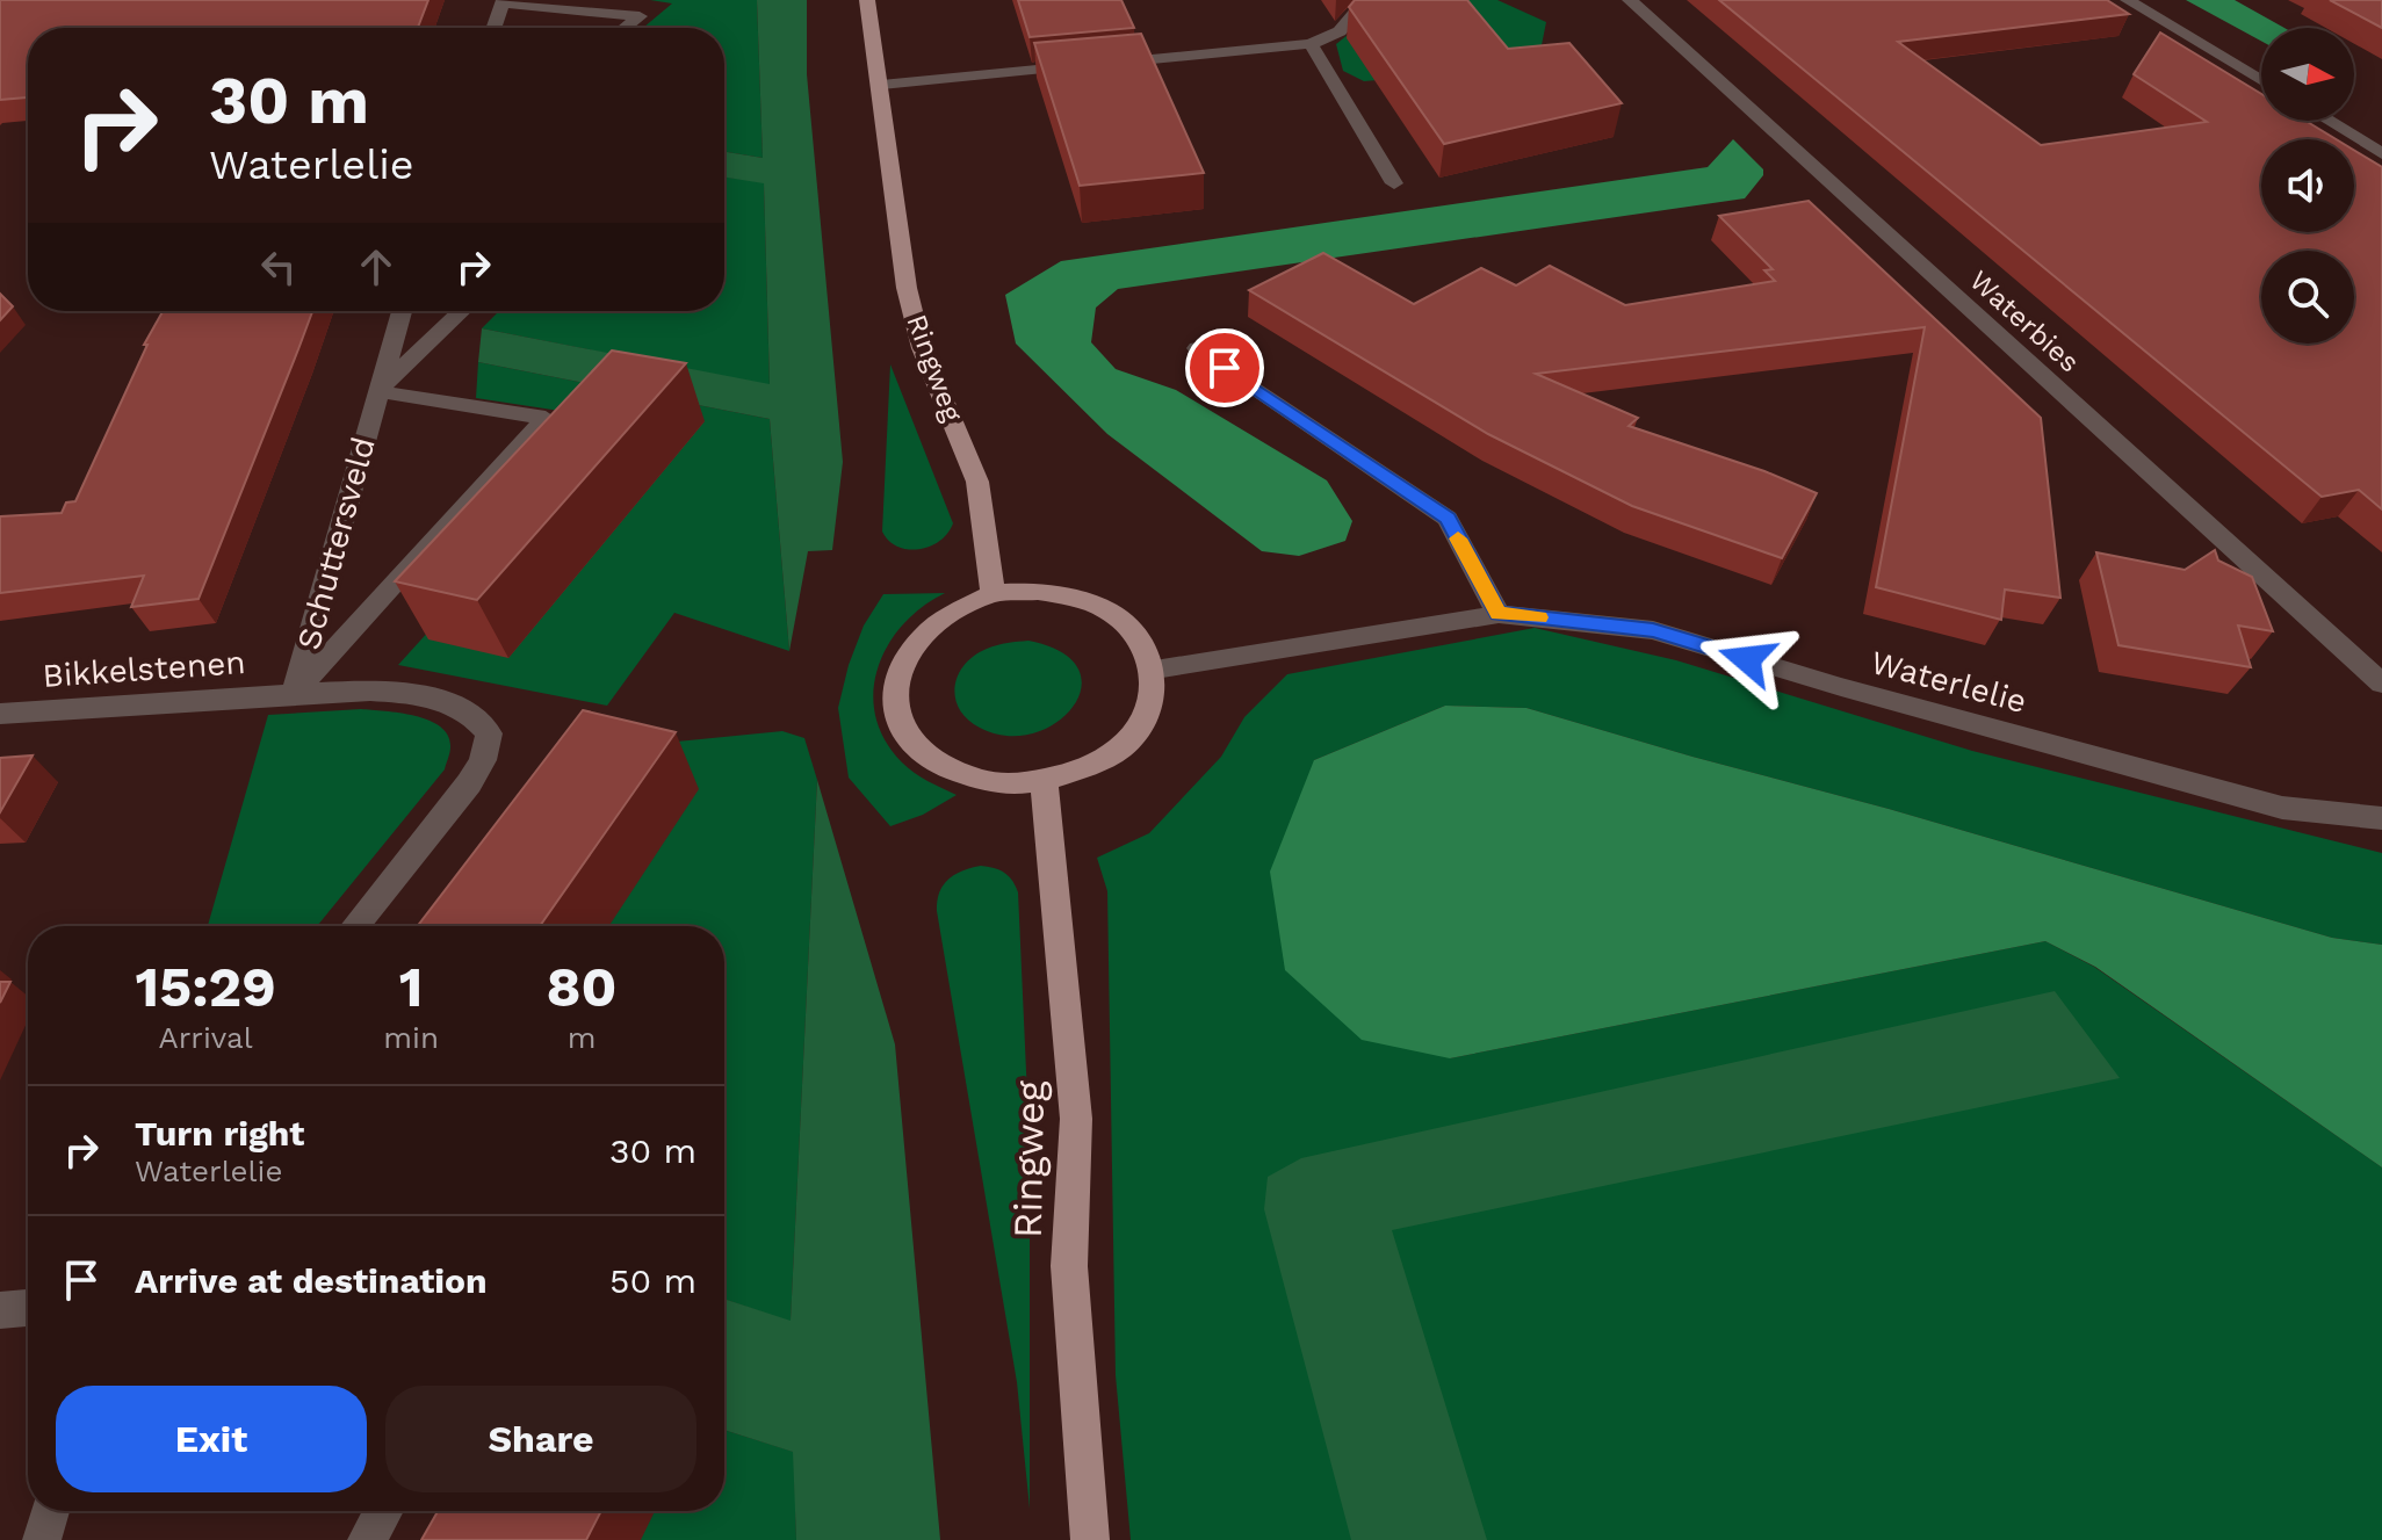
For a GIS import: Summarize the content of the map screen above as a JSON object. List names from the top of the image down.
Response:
{
  "streets": {
    "main road": ["Ringweg"],
    "street": [
      "Waterbies",
      "Schuttersveld",
      "Bikkelstenen",
      "Waterlelie"
    ]
  },
  "crossings": [
    ["Ringweg", "Waterlelie"],
    ["Schuttersveld", "Bikkelstenen"]
  ],
  "north": "right",
  "page": {
    "turn": ["30 m", "Waterlelie"],
    "eta": [
      "15:29",
      "Arrival",
      "1",
      "min",
      "80",
      "m"
    ],
    "list": [
      {
        "name": "Turn right",
        "note": "Waterlelie",
        "value": "30 m"
      },
      {
        "name": "Arrive at destination",
        "value": "50 m"
      }
    ],
    "buttons": ["Exit", "Share"]
  }
}
